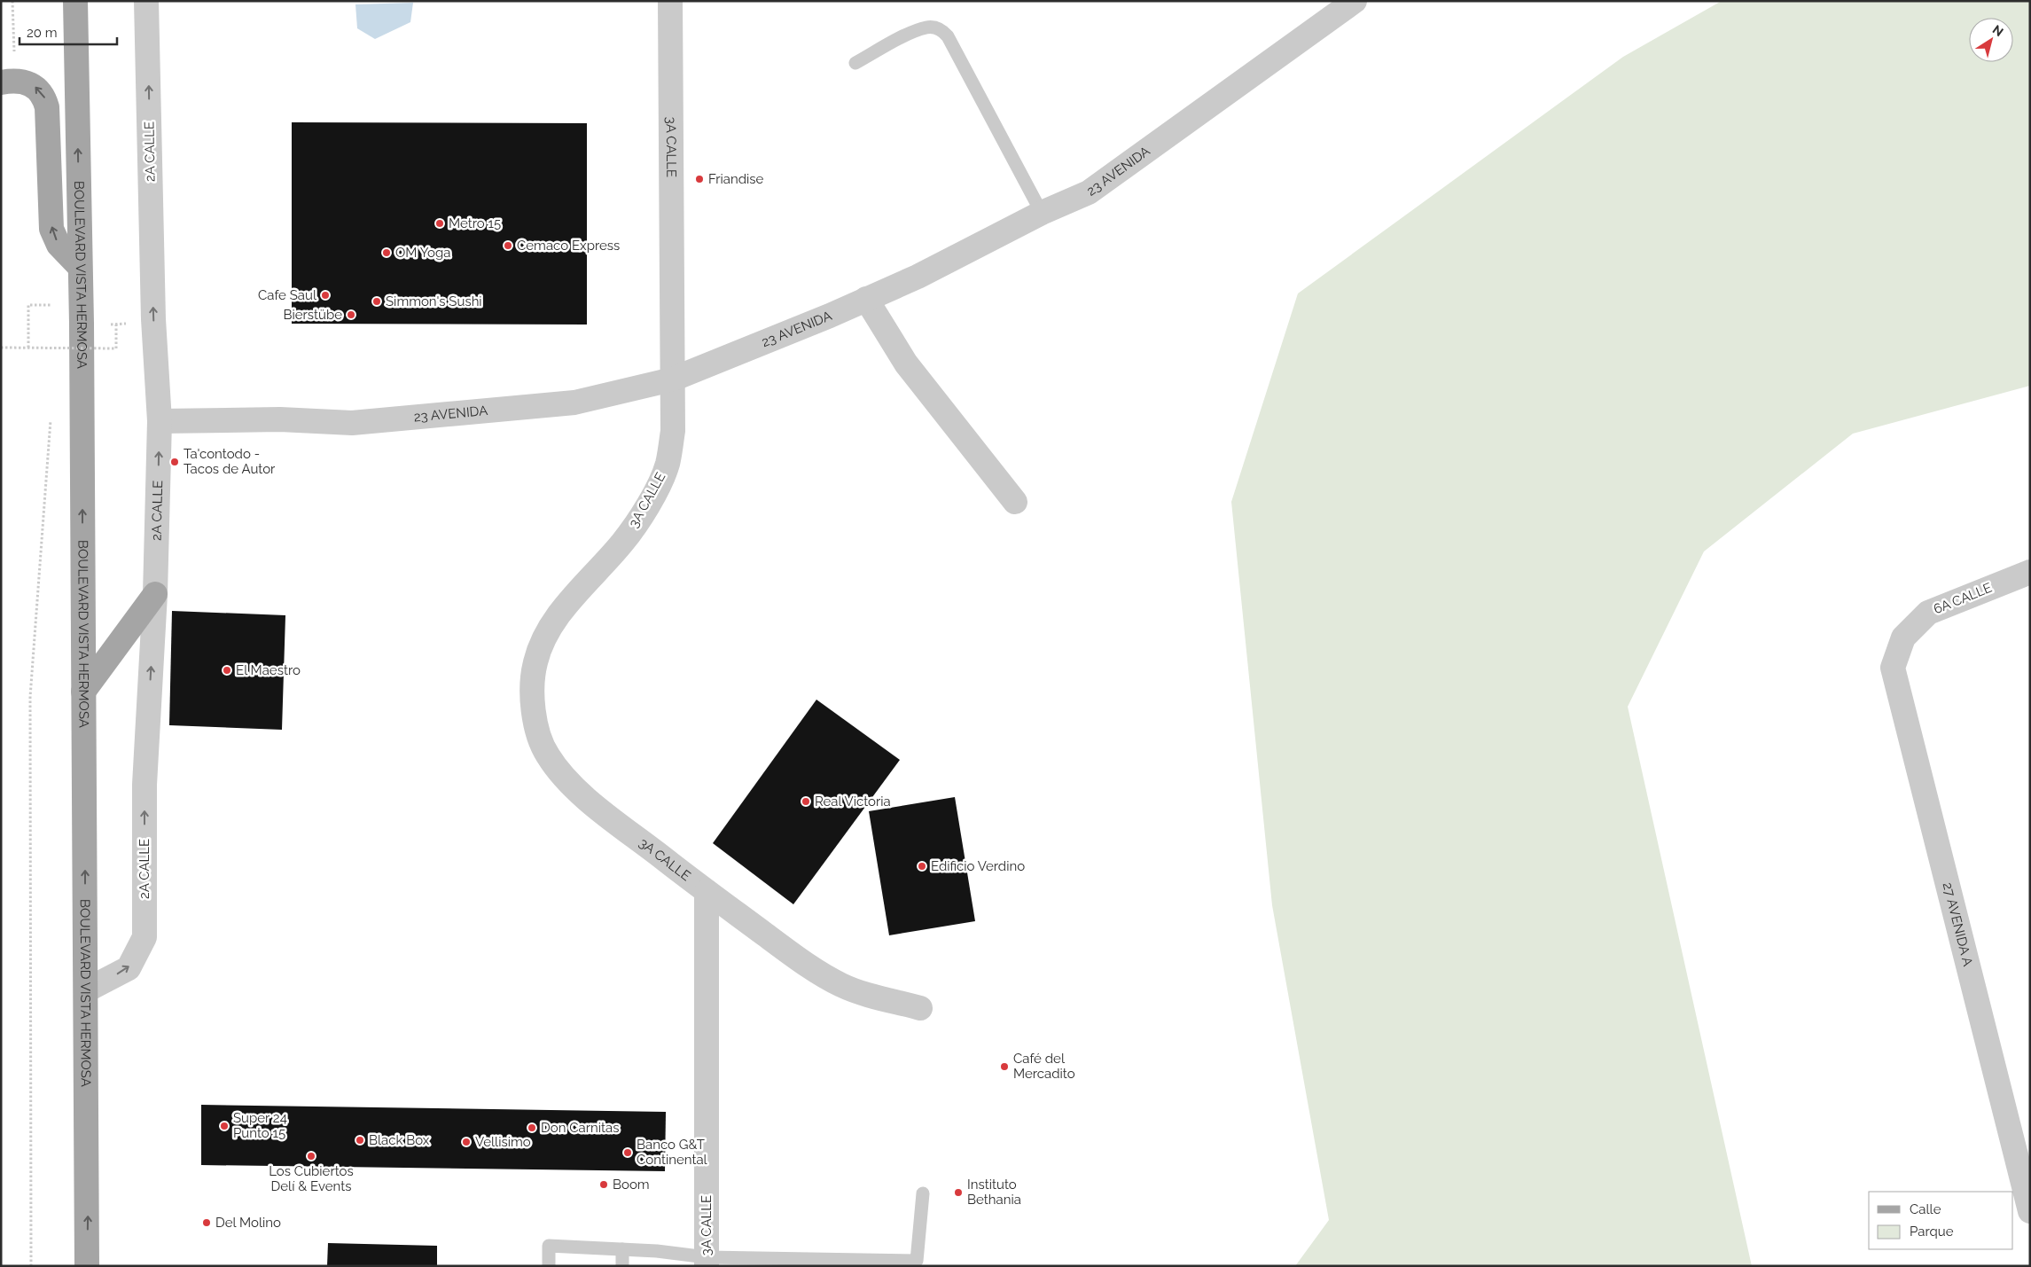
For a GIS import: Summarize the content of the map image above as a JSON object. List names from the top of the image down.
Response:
{
  "streets": {
    "main road": ["BOULEVARD VISTA HERMOSA"],
    "street": [
      "3A CALLE",
      "2A CALLE",
      "23 AVENIDA",
      "6A CALLE",
      "27 AVENIDA A"
    ]
  },
  "crossings": [
    ["3A CALLE", "23 AVENIDA"],
    ["2A CALLE", "23 AVENIDA"],
    ["2A CALLE", "BOULEVARD VISTA HERMOSA"],
    ["6A CALLE", "27 AVENIDA A"]
  ],
  "one_way": ["2A CALLE", "BOULEVARD VISTA HERMOSA"],
  "places": [
    "Friandise",
    "Metro 15",
    "Cemaco Express",
    "OM Yoga",
    "Cafe Saul",
    "Simmon's Sushi",
    "Bierstübe",
    "Ta'contodo - Tacos de Autor",
    "El Maestro",
    "Real Victoria",
    "Edificio Verdino",
    "Café del Mercadito",
    "Super 24 Punto 15",
    "Don Carnitas",
    "Black Box",
    "Vellisimo",
    "Banco G&T Continental",
    "Los Cubiertos Delí & Events",
    "Boom",
    "Instituto Bethania",
    "Del Molino"
  ],
  "legend": ["Calle", "Parque"],
  "scale_bar": "20 m",
  "north": "top right"
}
